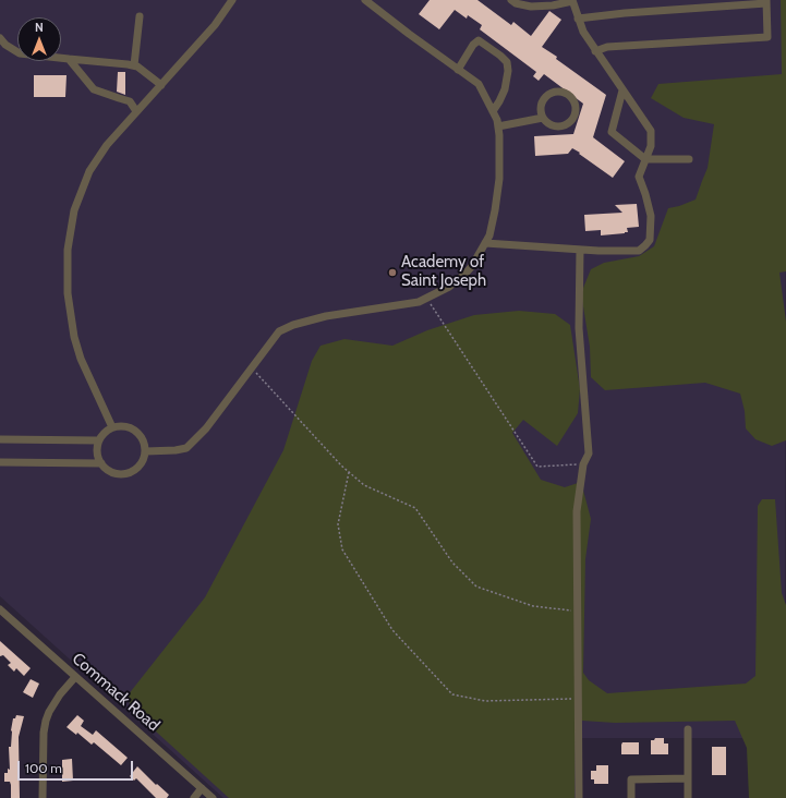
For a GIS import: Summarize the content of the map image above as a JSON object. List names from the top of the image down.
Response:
{
  "streets": {
    "street": ["Commack Road"]
  },
  "places": ["Academy of Saint Joseph"],
  "scale_bar": "100 m",
  "north": "top"
}
